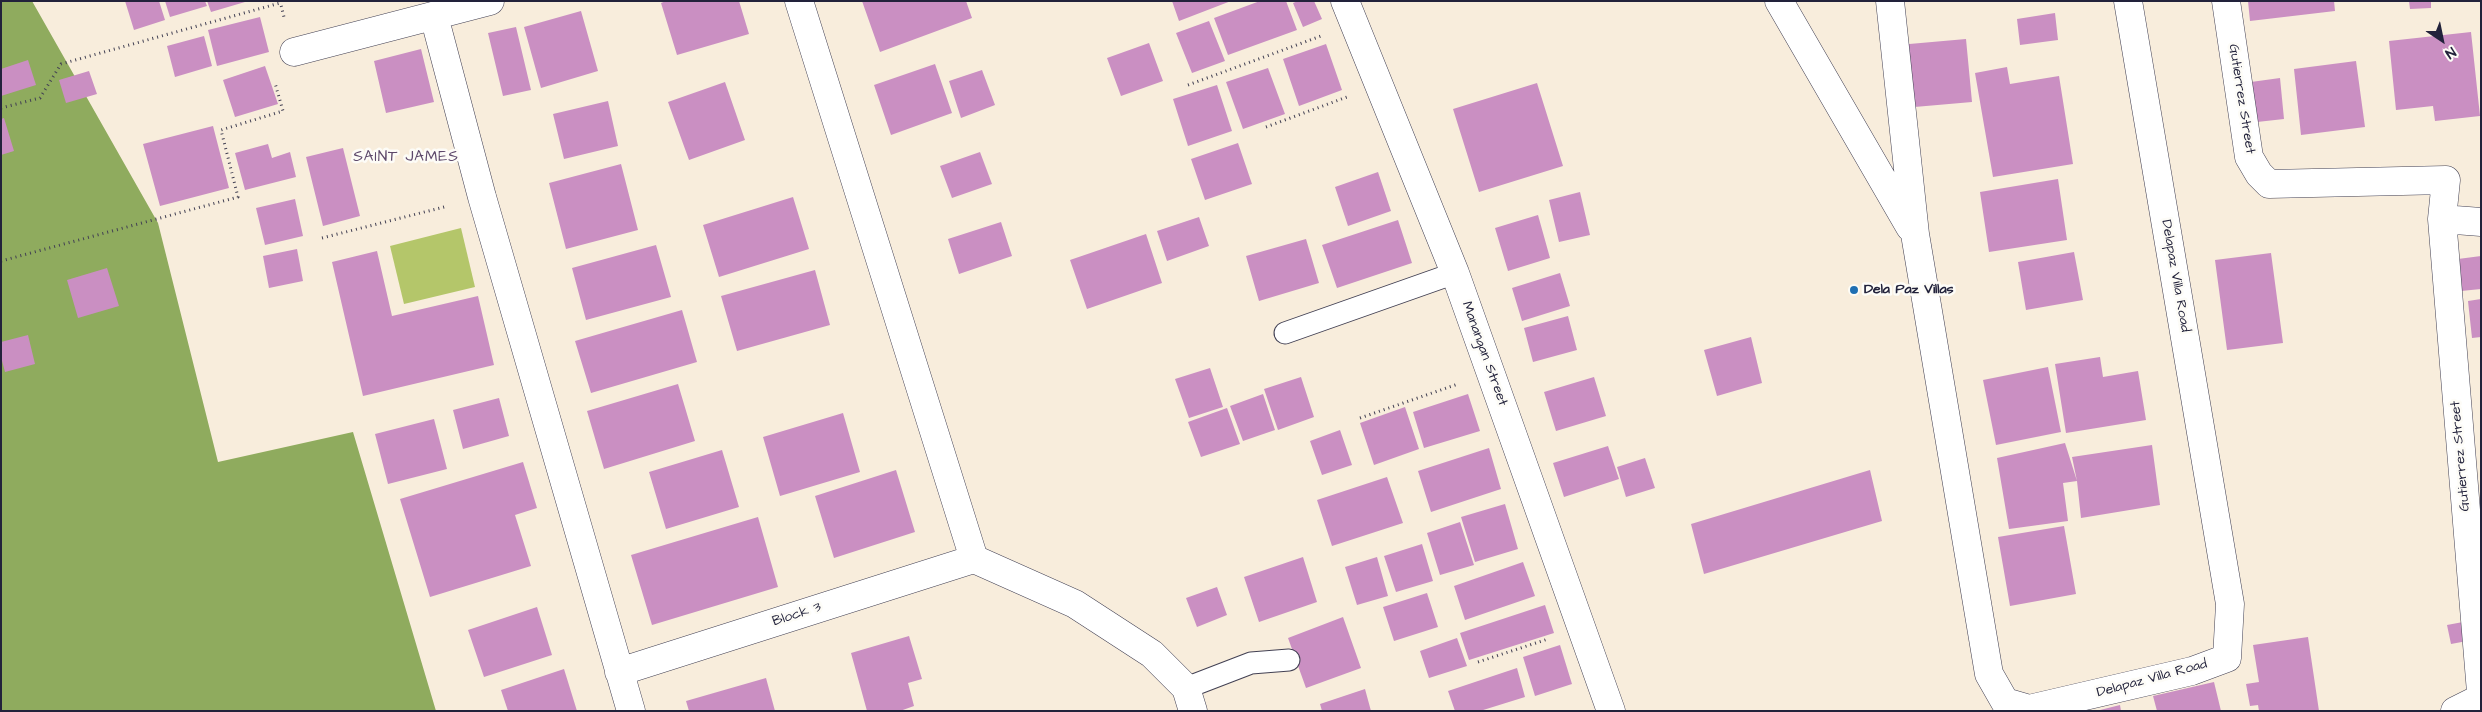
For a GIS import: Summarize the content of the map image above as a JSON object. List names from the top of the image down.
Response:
{
  "streets": {
    "street": [
      "Gutierrez Street",
      "Delapaz Villa Road",
      "Manangan Street",
      "Block 3"
    ]
  },
  "districts": ["SAINT JAMES"],
  "places": ["Dela Paz Villas"],
  "north": "bottom right"
}
